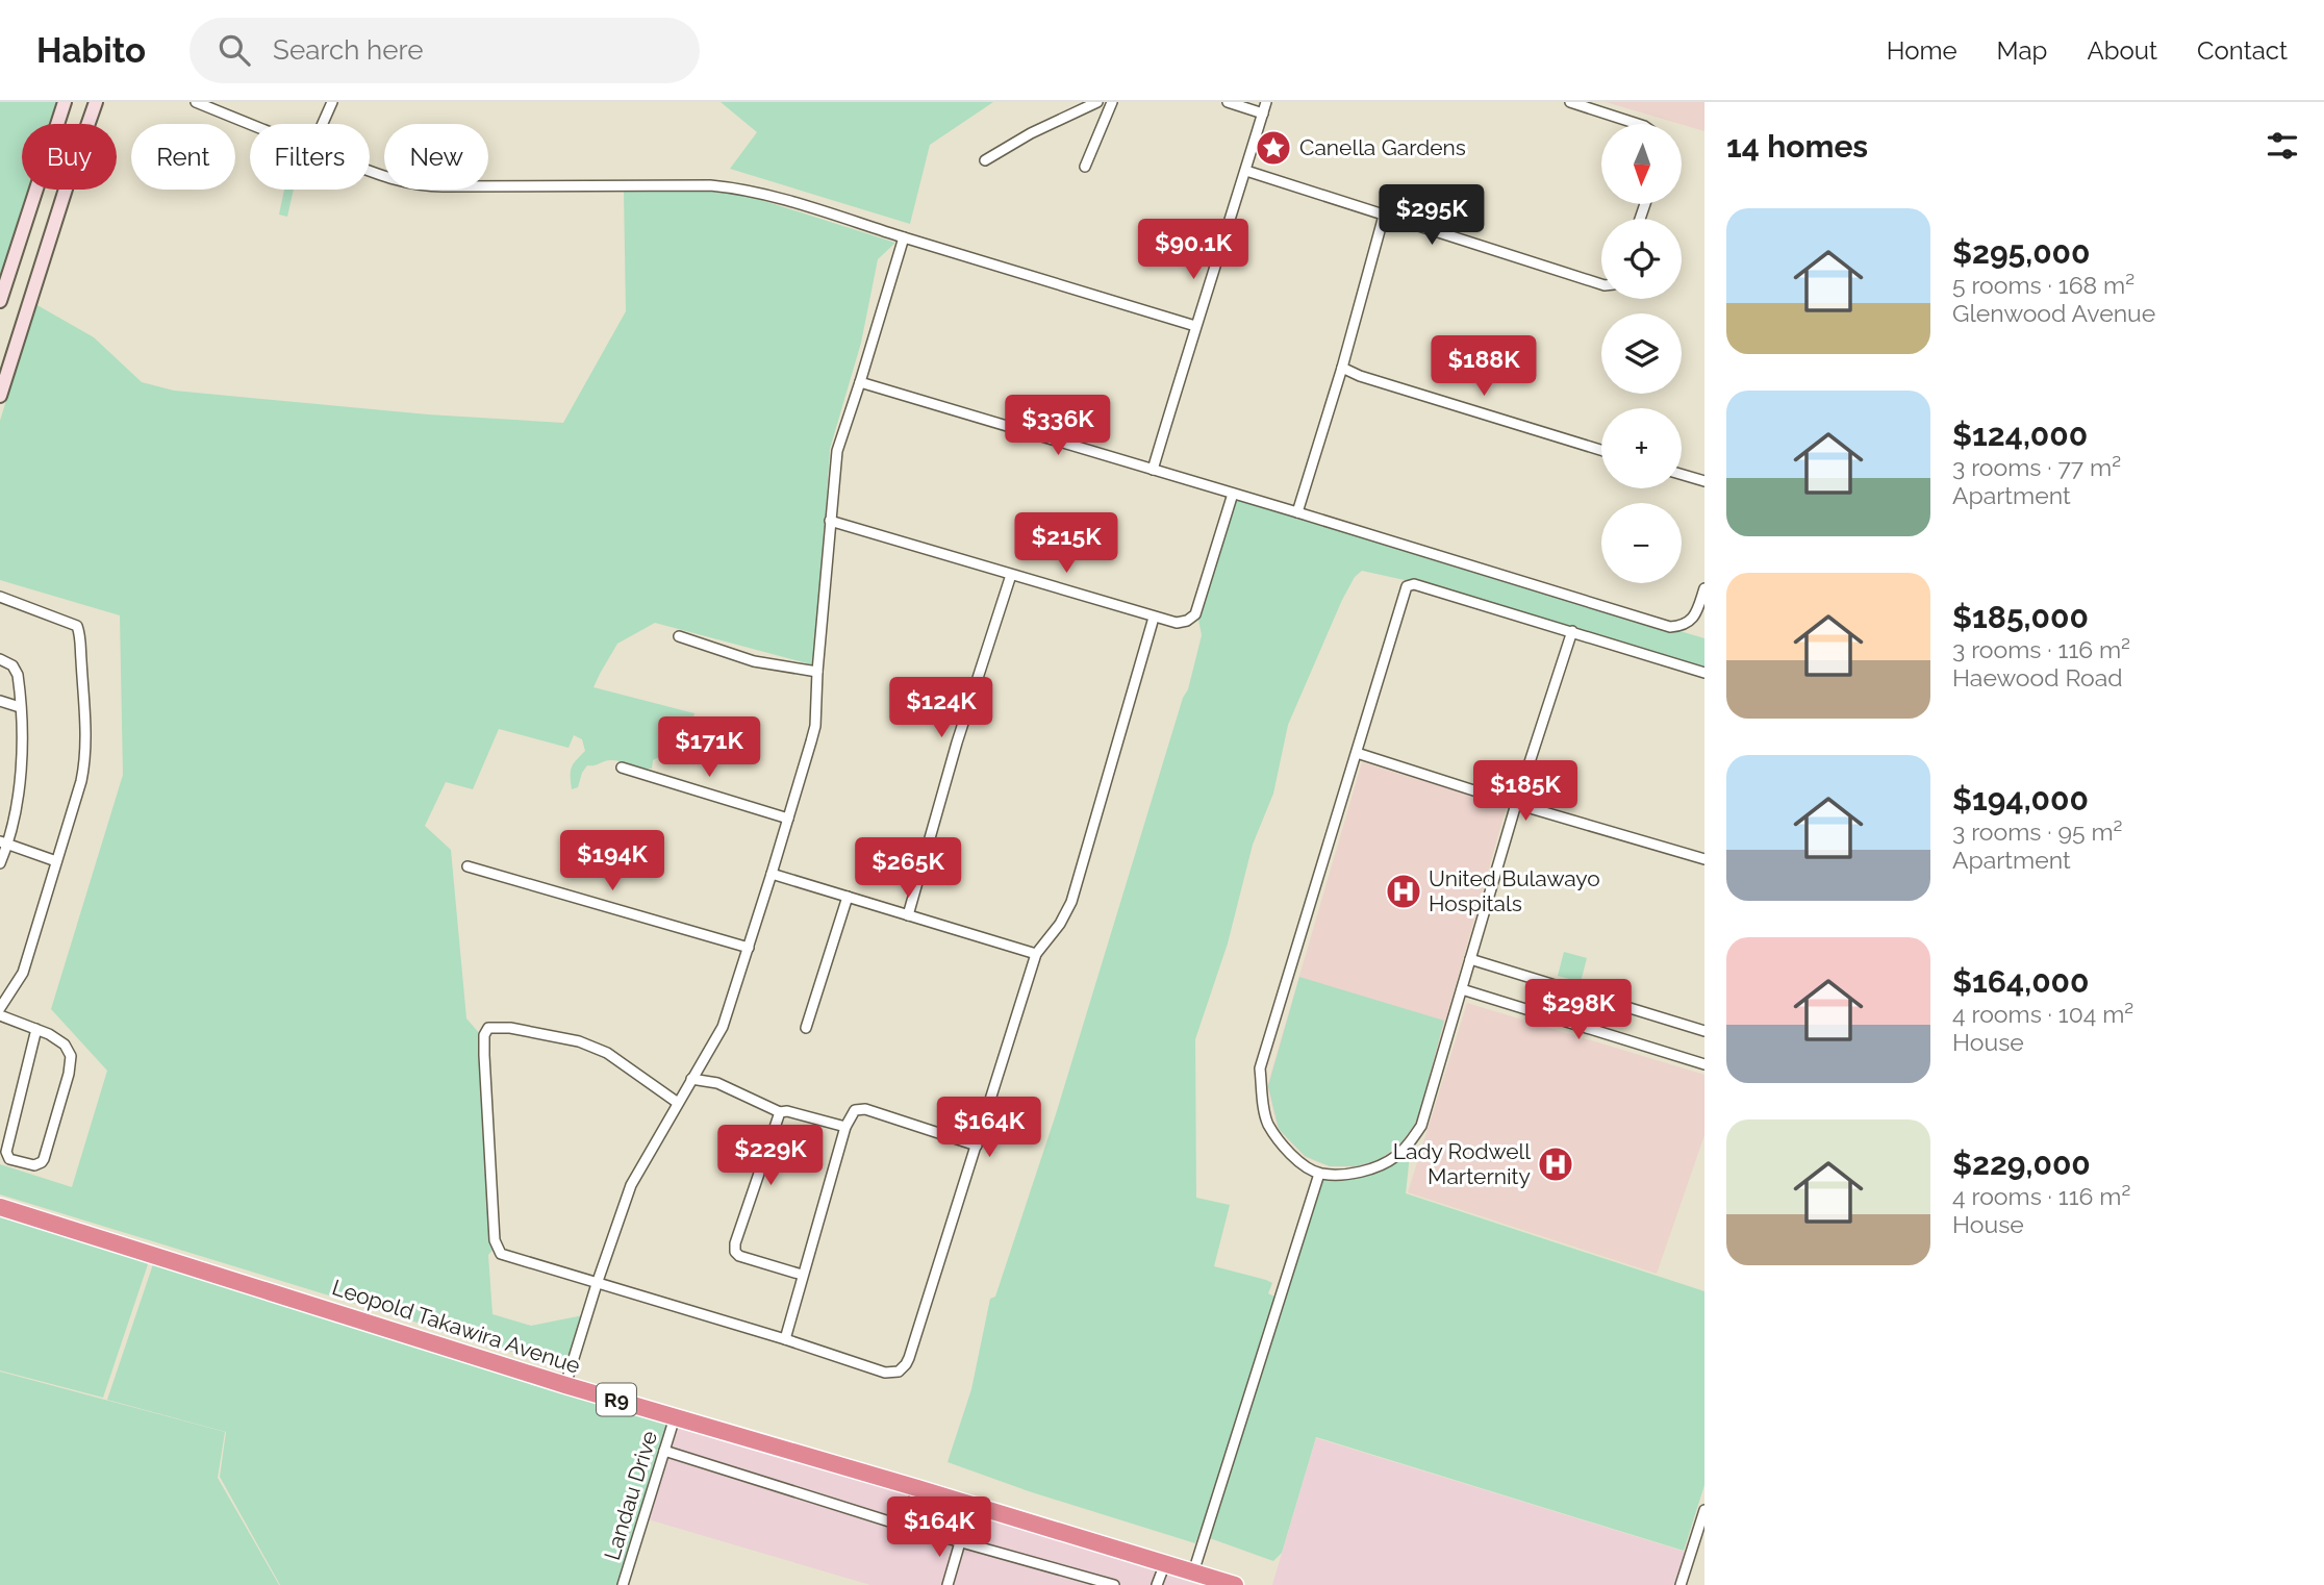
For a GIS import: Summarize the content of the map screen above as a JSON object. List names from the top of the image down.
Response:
{
  "streets": {
    "highway": ["Leopold Takawira Avenue", "R9"],
    "street": ["Landau Drive"]
  },
  "crossings": [
    ["Leopold Takawira Avenue", "Landau Drive"]
  ],
  "places": {
    "place": ["Canella Gardens"],
    "hospital": ["United Bulawayo Hospitals", "Lady Rodwell Marternity"]
  },
  "north": "bottom",
  "page": {
    "header": "Habito",
    "search": "Search here",
    "nav": [
      "Home",
      "Map",
      "About",
      "Contact"
    ],
    "heading": "14 homes",
    "map_buttons": ["+", "−"],
    "chip": [
      "Buy",
      "Rent",
      "Filters",
      "New"
    ],
    "price": [
      "$295K",
      "$90.1K",
      "$188K",
      "$336K",
      "$215K",
      "$124K",
      "$171K",
      "$185K",
      "$194K",
      "$265K",
      "$298K",
      "$164K",
      "$229K",
      "$164K"
    ],
    "list": [
      {
        "name": "$295,000",
        "note": "5 rooms · 168 m² · Glenwood Avenue"
      },
      {
        "name": "$124,000",
        "note": "3 rooms · 77 m² · Apartment"
      },
      {
        "name": "$185,000",
        "note": "3 rooms · 116 m² · Haewood Road"
      },
      {
        "name": "$194,000",
        "note": "3 rooms · 95 m² · Apartment"
      },
      {
        "name": "$164,000",
        "note": "4 rooms · 104 m² · House"
      },
      {
        "name": "$229,000",
        "note": "4 rooms · 116 m² · House"
      }
    ]
  }
}
